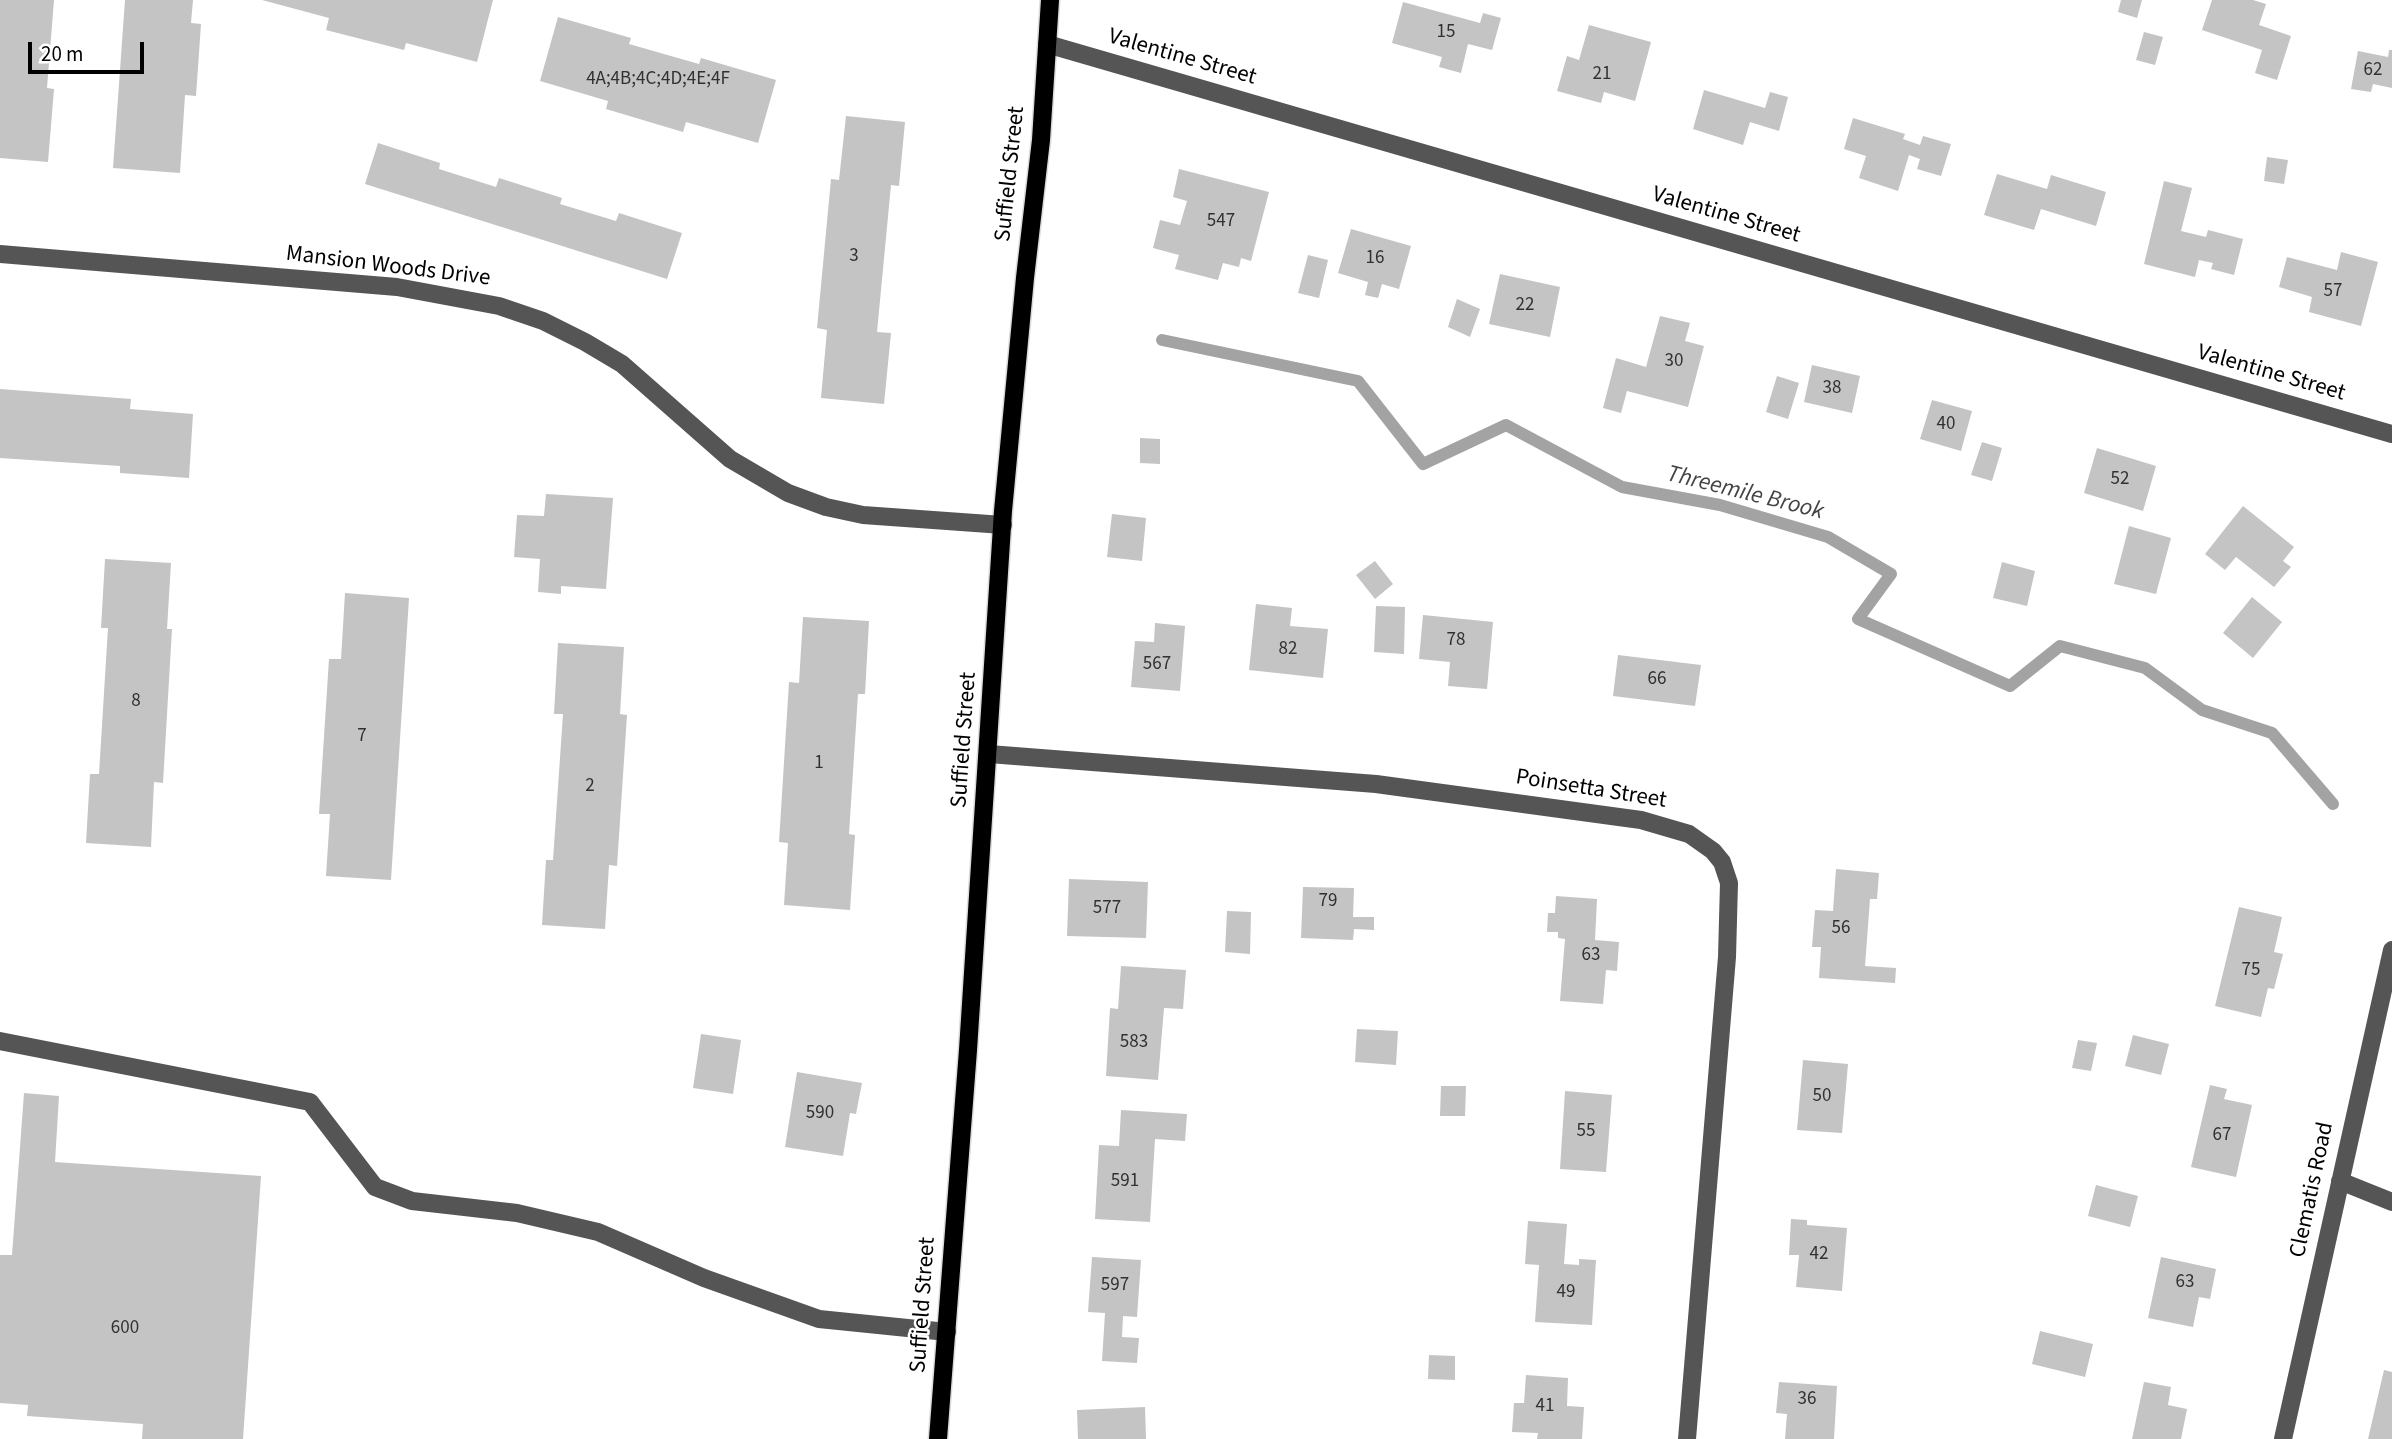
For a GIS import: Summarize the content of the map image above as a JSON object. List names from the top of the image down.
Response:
{
  "streets": {
    "main road": ["Suffield Street"],
    "street": [
      "Valentine Street",
      "Mansion Woods Drive",
      "Poinsetta Street",
      "Clematis Road"
    ]
  },
  "crossings": [
    ["Valentine Street", "Suffield Street"],
    ["Suffield Street", "Mansion Woods Drive"],
    ["Suffield Street", "Poinsetta Street"]
  ],
  "water": ["Threemile Brook"],
  "house_numbers": [
    "15",
    "62",
    "21",
    "4A;4B;4C;4D;4E;4F",
    "547",
    "3",
    "16",
    "57",
    "22",
    "30",
    "38",
    "40",
    "52",
    "78",
    "82",
    "567",
    "66",
    "8",
    "7",
    "1",
    "2",
    "79",
    "577",
    "56",
    "63",
    "75",
    "583",
    "50",
    "590",
    "55",
    "67",
    "591",
    "42",
    "63",
    "597",
    "49",
    "600",
    "36",
    "41"
  ],
  "scale_bar": "20 m"
}
